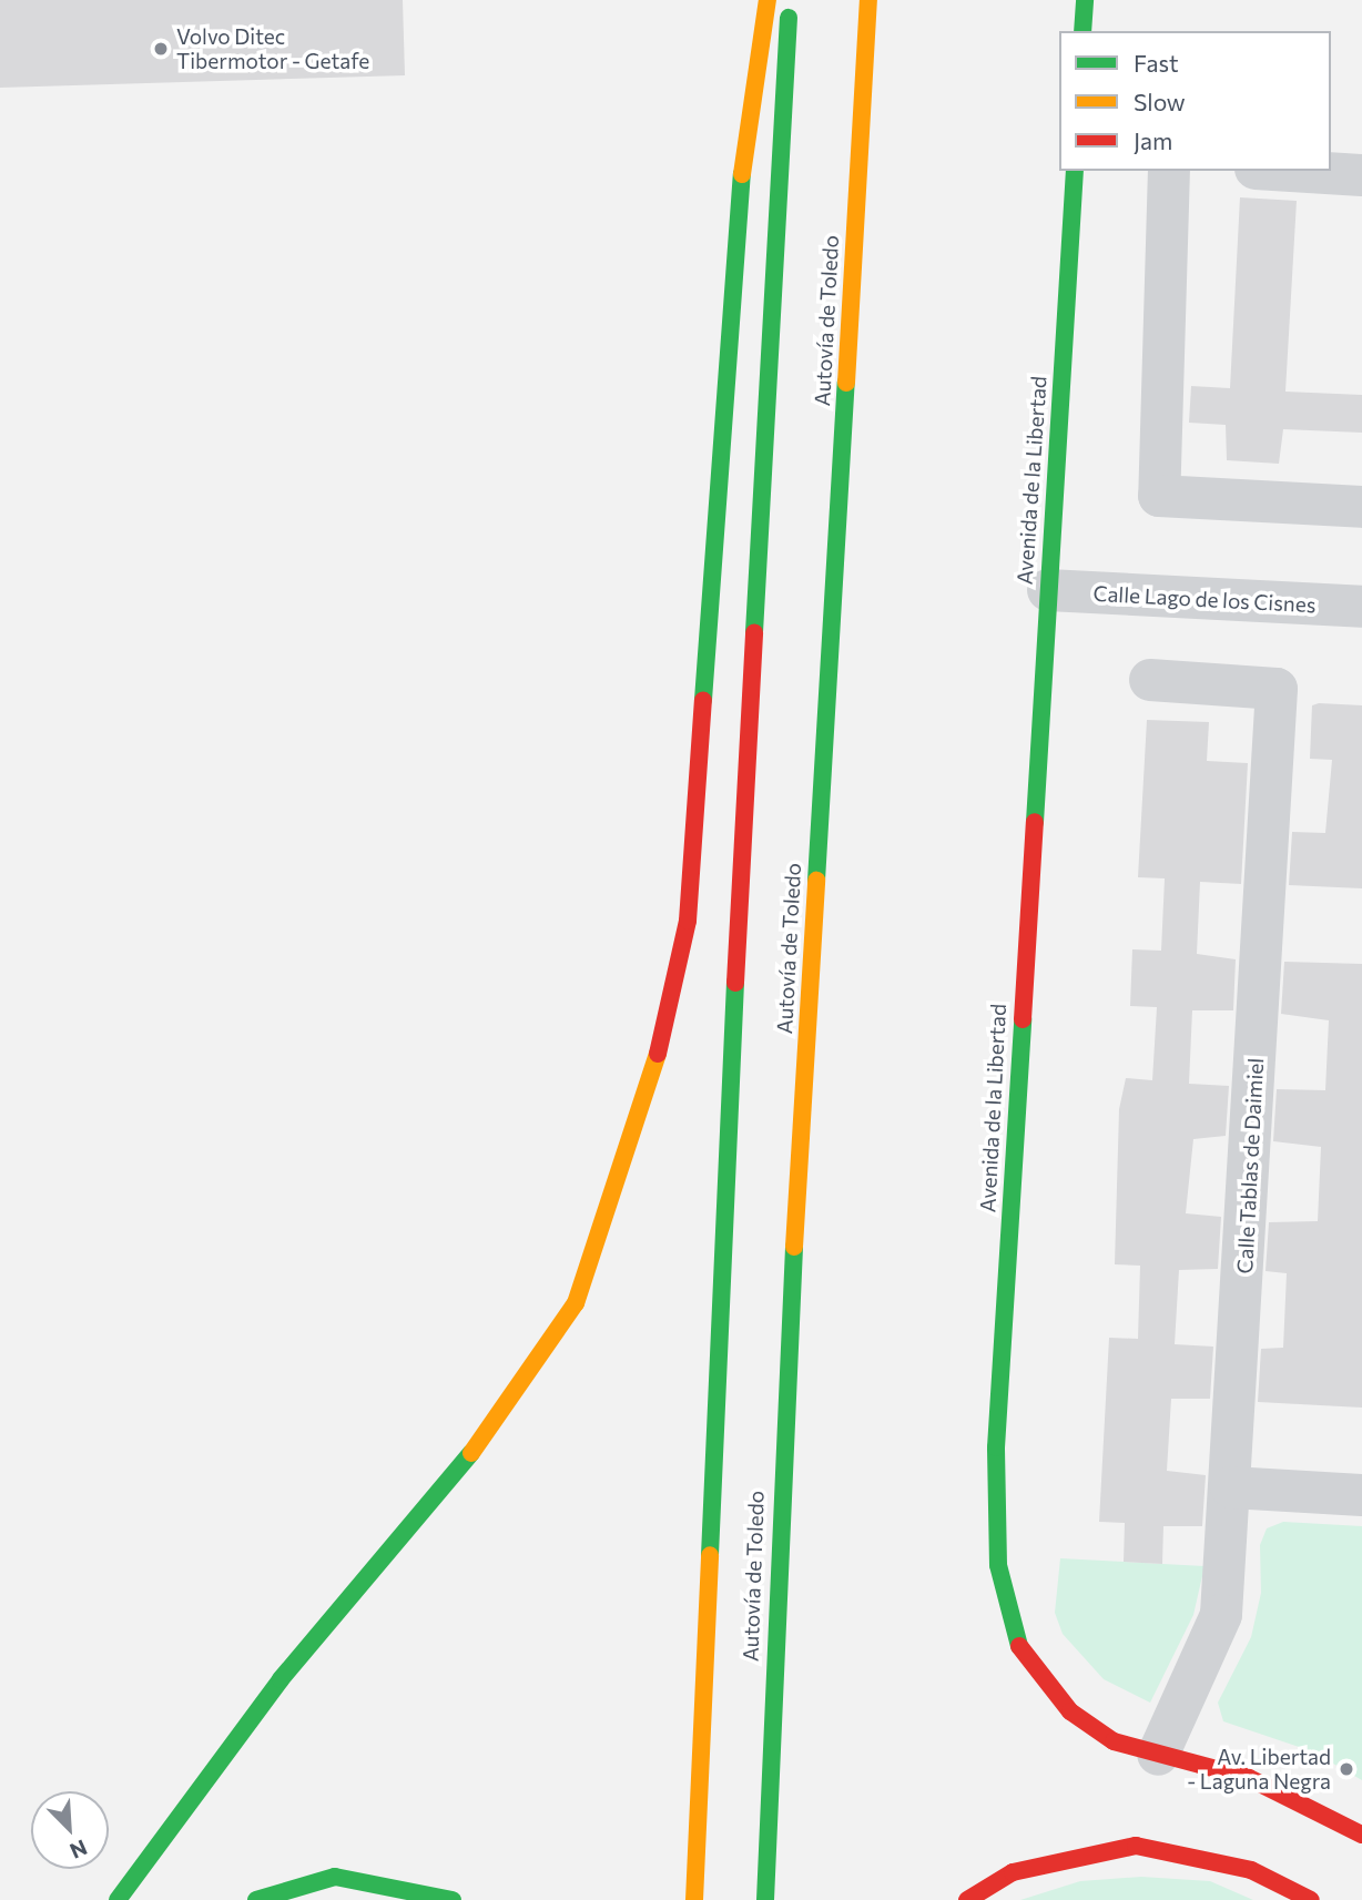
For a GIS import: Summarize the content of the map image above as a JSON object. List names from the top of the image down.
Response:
{
  "streets": {
    "main road": ["Autovía de Toledo", "Avenida de la Libertad"],
    "street": ["Calle Lago de los Cisnes", "Calle Tablas de Daimiel"]
  },
  "crossings": [
    ["Avenida de la Libertad", "Calle Lago de los Cisnes"],
    ["Avenida de la Libertad", "Calle Tablas de Daimiel"]
  ],
  "places": ["Volvo Ditec Tibermotor - Getafe", "Av. Libertad - Laguna Negra"],
  "legend": ["Fast", "Slow", "Jam"],
  "north": "bottom right"
}
